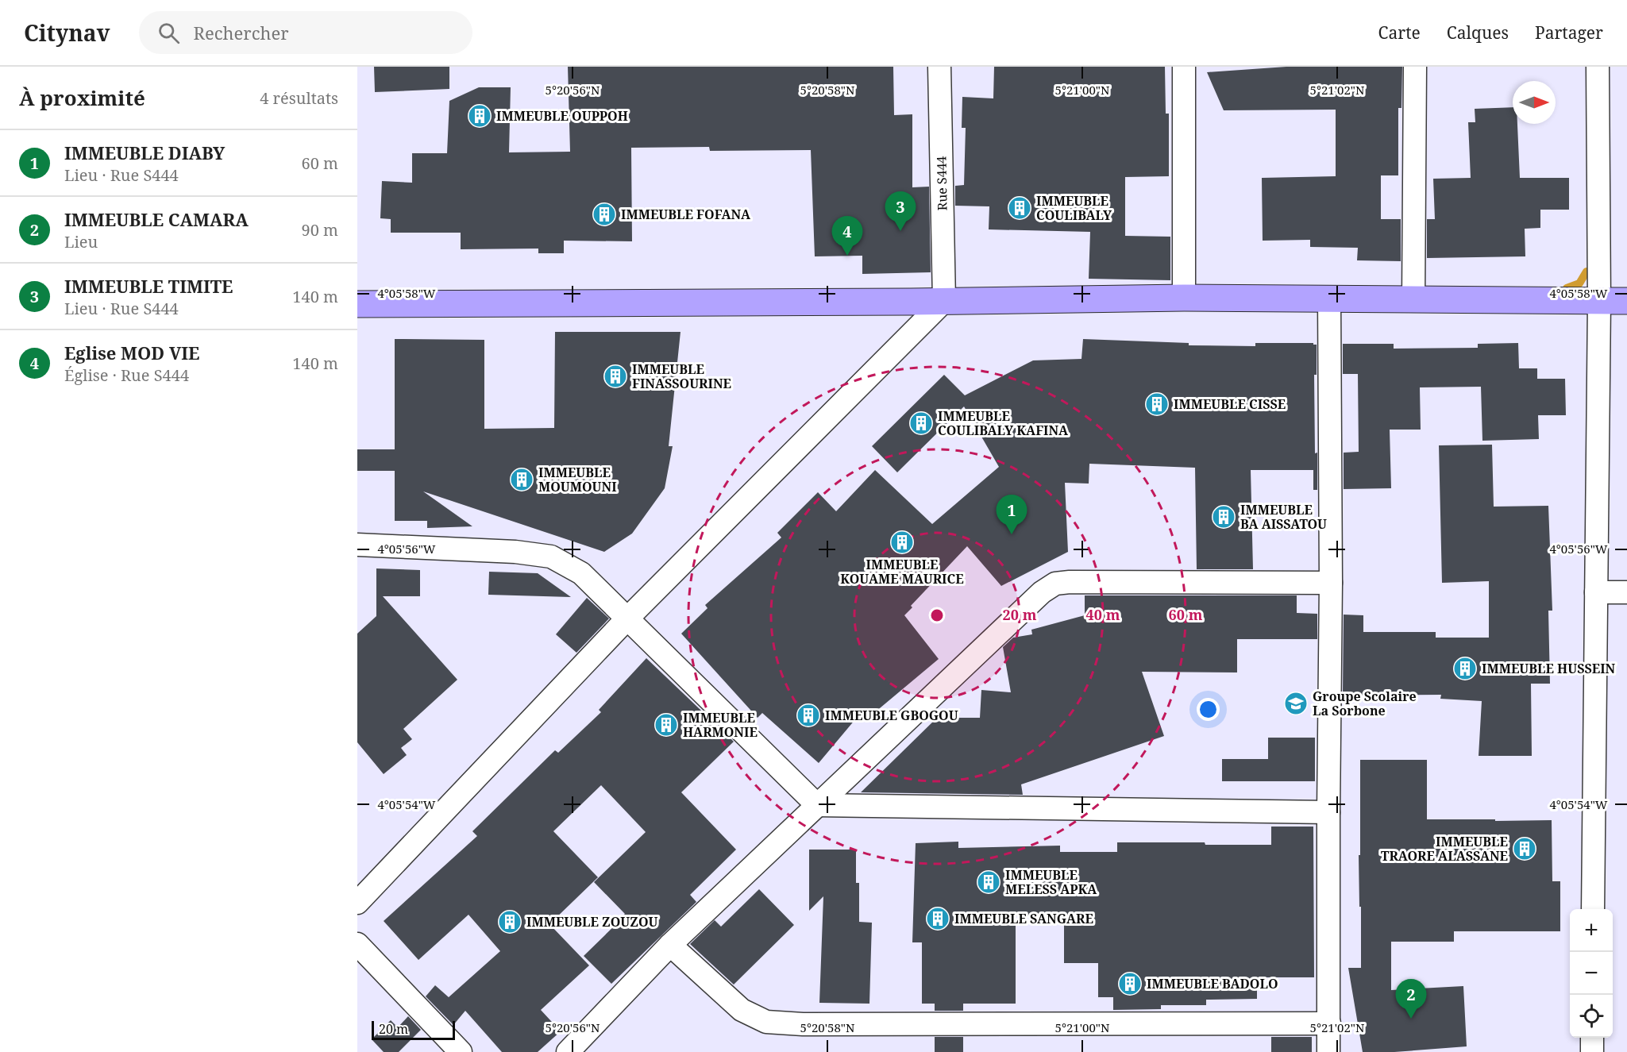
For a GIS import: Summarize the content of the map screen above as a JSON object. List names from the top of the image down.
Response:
{
  "streets": {
    "street": ["Rue S444"]
  },
  "places": {
    "building": [
      "IMMEUBLE OUPPOH",
      "IMMEUBLE COULIBALY",
      "IMMEUBLE FOFANA",
      "IMMEUBLE FINASSOURINE",
      "IMMEUBLE CISSE",
      "IMMEUBLE COULIBALY KAFINA",
      "IMMEUBLE MOUMOUNI",
      "IMMEUBLE BA AISSATOU",
      "IMMEUBLE KOUAME MAURICE",
      "IMMEUBLE HUSSEIN",
      "IMMEUBLE GBOGOU",
      "IMMEUBLE HARMONIE",
      "IMMEUBLE TRAORE ALASSANE",
      "IMMEUBLE MELESS APKA",
      "IMMEUBLE SANGARE",
      "IMMEUBLE ZOUZOU",
      "IMMEUBLE BADOLO"
    ],
    "school or university": ["Groupe Scolaire La Sorbone"]
  },
  "scale_bar": "20 m",
  "north": "right",
  "page": {
    "header": "Citynav",
    "search": "Rechercher",
    "nav": ["Carte", "Calques", "Partager"],
    "heading": ["À proximité", "4 résultats"],
    "list": [
      {
        "mark": "1",
        "name": "IMMEUBLE DIABY",
        "note": "Lieu · Rue S444",
        "value": "60 m"
      },
      {
        "mark": "2",
        "name": "IMMEUBLE CAMARA",
        "note": "Lieu",
        "value": "90 m"
      },
      {
        "mark": "3",
        "name": "IMMEUBLE TIMITE",
        "note": "Lieu · Rue S444",
        "value": "140 m"
      },
      {
        "mark": "4",
        "name": "Eglise MOD VIE",
        "note": "Église · Rue S444",
        "value": "140 m"
      }
    ],
    "pins": [
      "3",
      "4",
      "1",
      "2"
    ],
    "map_buttons": ["+", "−"],
    "scale": "20 m"
  },
  "coordinates": [
    "5°20'56\"N",
    "5°20'58\"N",
    "5°21'00\"N",
    "5°21'02\"N",
    "4°05'58\"W",
    "4°05'56\"W",
    "4°05'54\"W"
  ],
  "rings": ["20 m", "40 m", "60 m"]
}
